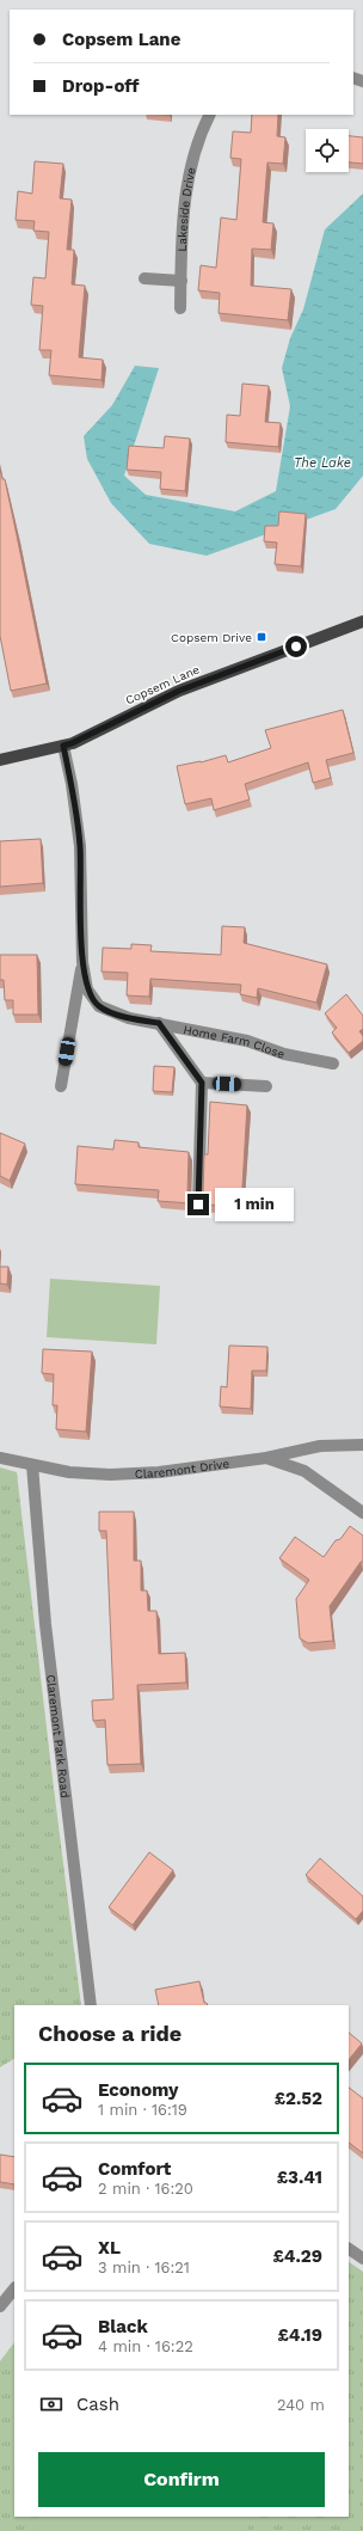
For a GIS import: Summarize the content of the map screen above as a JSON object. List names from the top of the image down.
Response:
{
  "streets": {
    "main road": ["Copsem Lane"],
    "street": [
      "Lakeside Drive",
      "Home Farm Close",
      "Claremont Drive",
      "Claremont Park Road"
    ]
  },
  "crossings": [
    ["Copsem Lane", "Home Farm Close"],
    ["Claremont Drive", "Claremont Park Road"]
  ],
  "water": ["The Lake"],
  "places": {
    "transit": ["Copsem Drive"]
  },
  "page": {
    "banner": ["Copsem Lane", "Drop-off"],
    "bubble": "1 min",
    "heading": "Choose a ride",
    "list": [
      {
        "name": "Economy",
        "note": "1 min · 16:19",
        "value": "£2.52"
      },
      {
        "name": "Comfort",
        "note": "2 min · 16:20",
        "value": "£3.41"
      },
      {
        "name": "XL",
        "note": "3 min · 16:21",
        "value": "£4.29"
      },
      {
        "name": "Black",
        "note": "4 min · 16:22",
        "value": "£4.19"
      }
    ],
    "pay": ["Cash", "240 m"],
    "buttons": "Confirm"
  }
}
